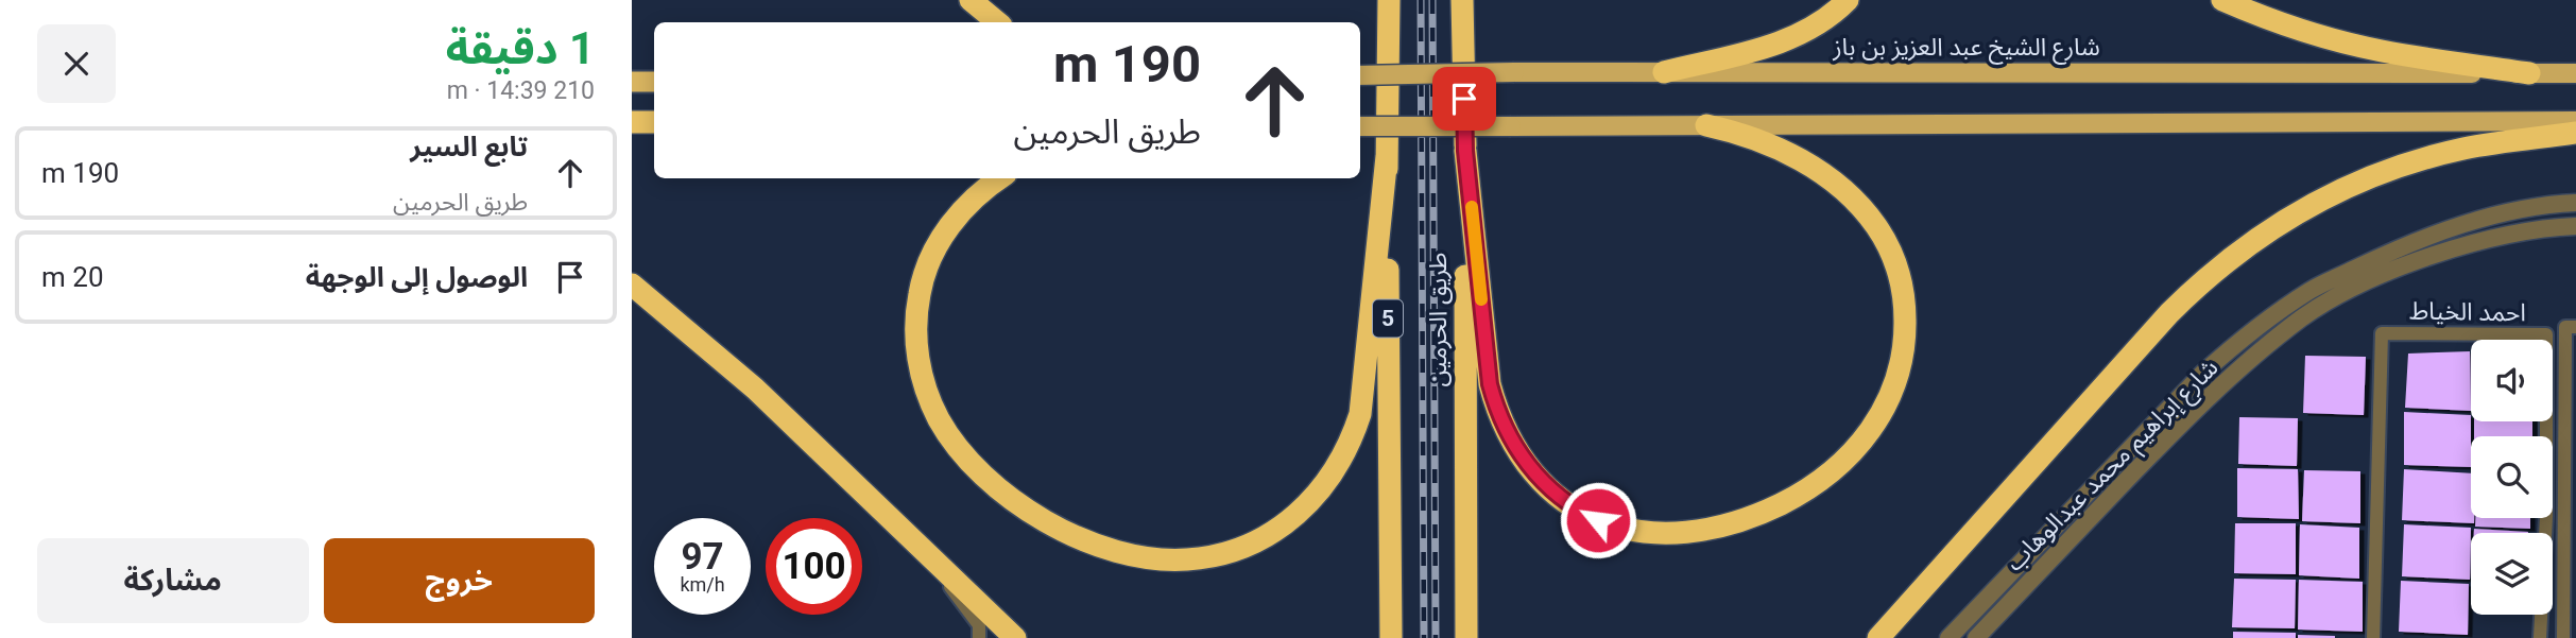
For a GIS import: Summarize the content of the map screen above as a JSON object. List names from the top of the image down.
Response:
{
  "streets": {
    "highway": ["5", "طريق الحرمين"],
    "main road": ["شارع الشيخ عبد العزيز بن باز"],
    "street": ["احمد الخياط", "شارع إبراهيم محمد عبدالوهاب"]
  },
  "page": {
    "heading": ["1 دقيقة", "210 m · 14:39"],
    "turn": ["190 m", "طريق الحرمين"],
    "list": [
      {
        "name": "تابع السير",
        "note": "طريق الحرمين",
        "value": "190 m"
      },
      {
        "name": "الوصول إلى الوجهة",
        "value": "20 m"
      }
    ],
    "speed": "97 km/h",
    "limit": "100",
    "buttons": ["خروج", "مشاركة"]
  }
}
